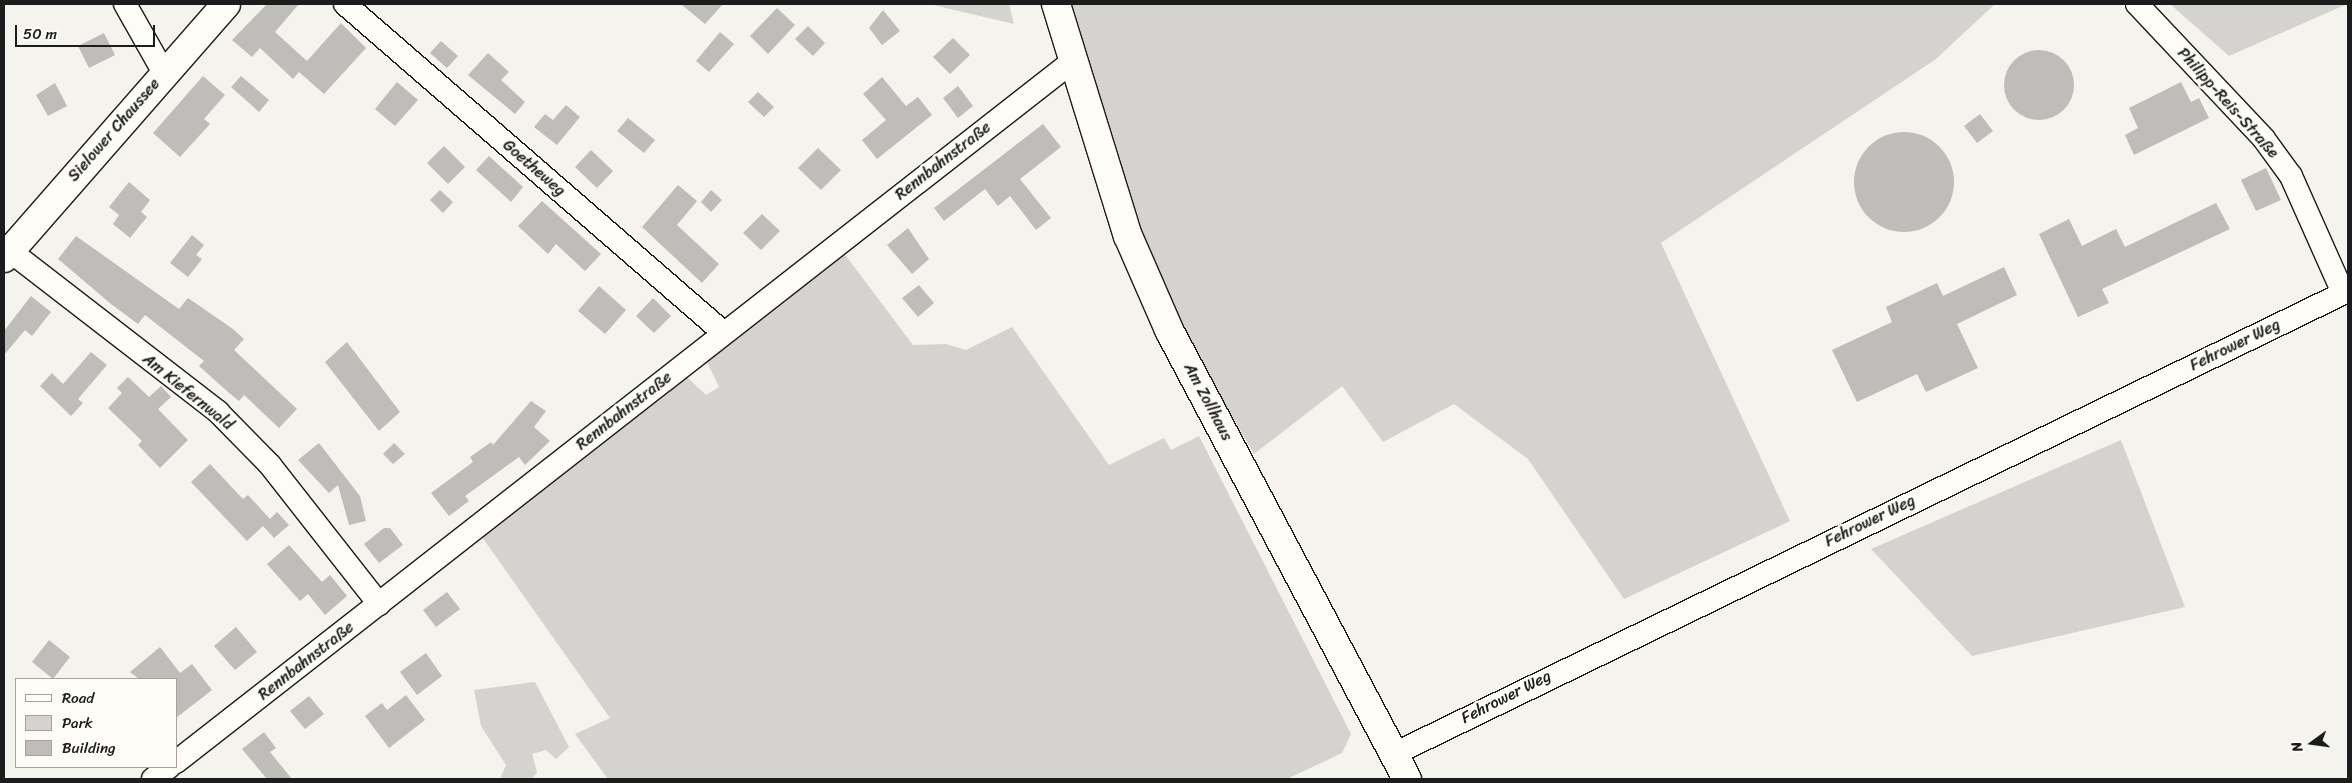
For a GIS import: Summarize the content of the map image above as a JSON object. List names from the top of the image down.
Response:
{
  "streets": {
    "street": [
      "Philipp-Reis-Straße",
      "Sielower Chaussee",
      "Rennbahnstraße",
      "Goetheweg",
      "Fehrower Weg",
      "Am Kiefernwald",
      "Am Zollhaus"
    ]
  },
  "crossings": [
    ["Philipp-Reis-Straße", "Fehrower Weg"],
    ["Sielower Chaussee", "Am Kiefernwald"],
    ["Rennbahnstraße", "Goetheweg"],
    ["Rennbahnstraße", "Am Kiefernwald"],
    ["Rennbahnstraße", "Am Zollhaus"],
    ["Fehrower Weg", "Am Zollhaus"]
  ],
  "legend": ["Road", "Park", "Building"],
  "scale_bar": "50 m",
  "north": "left"
}
